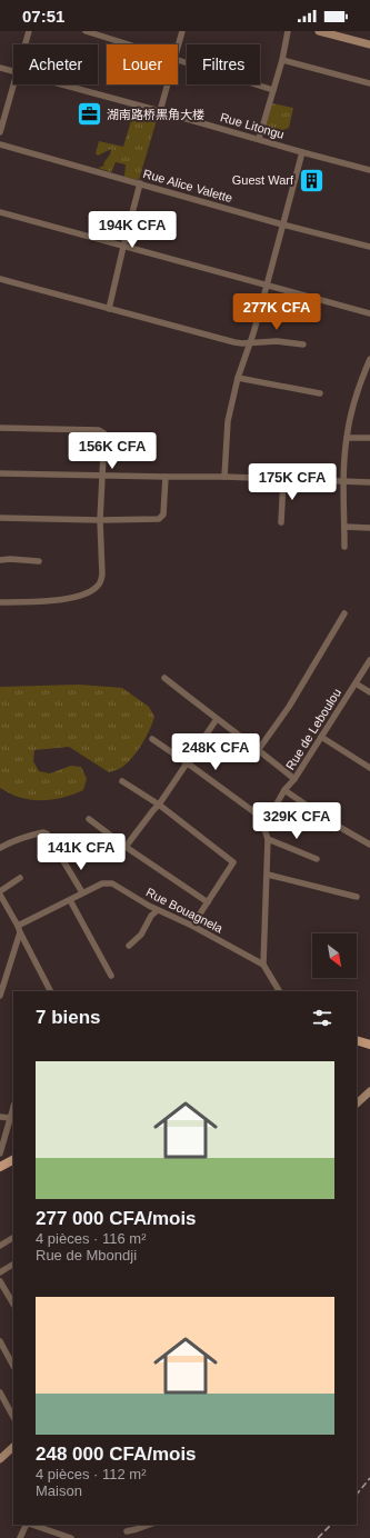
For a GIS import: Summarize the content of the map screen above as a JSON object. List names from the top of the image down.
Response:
{
  "streets": {
    "street": [
      "Rue Litongu",
      "Rue Alice Valette",
      "Rue de Leboulou",
      "Rue Bouagnela"
    ]
  },
  "places": {
    "office": ["湖南路桥黑角大楼"],
    "building": ["Guest Warf"]
  },
  "north": "bottom right",
  "page": {
    "status": "07:51",
    "chip": ["Acheter", "Louer", "Filtres"],
    "price": [
      "194K CFA",
      "277K CFA",
      "156K CFA",
      "175K CFA",
      "248K CFA",
      "329K CFA",
      "141K CFA"
    ],
    "heading": "7 biens",
    "list": [
      {
        "name": "277 000 CFA/mois",
        "note": "4 pièces · 116 m² · Rue de Mbondji"
      },
      {
        "name": "248 000 CFA/mois",
        "note": "4 pièces · 112 m² · Maison"
      }
    ]
  }
}
